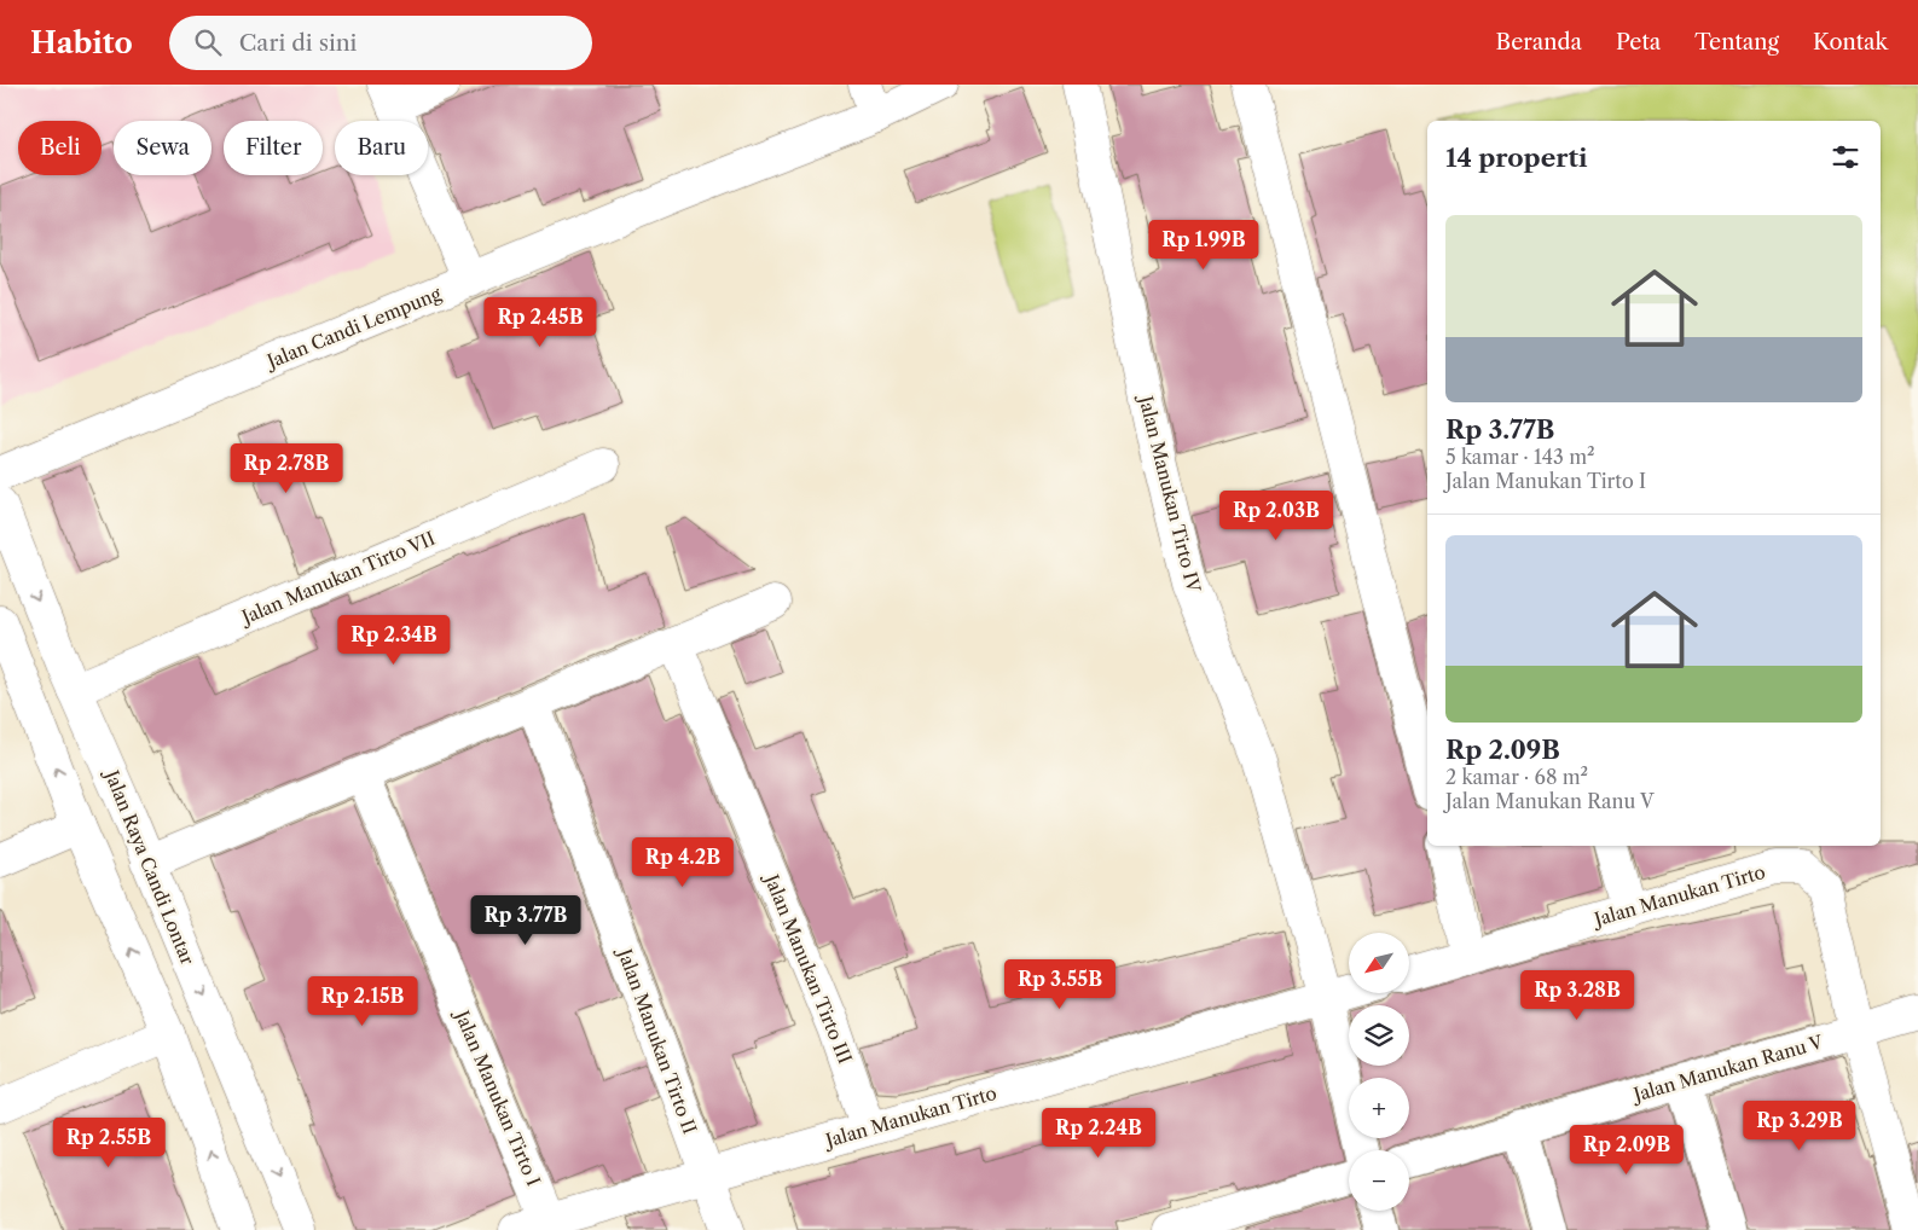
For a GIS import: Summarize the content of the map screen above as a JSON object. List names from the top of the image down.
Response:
{
  "streets": {
    "street": [
      "Jalan Candi Lempung",
      "Jalan Manukan Tirto IV",
      "Jalan Manukan Tirto VII",
      "Jalan Raya Candi Lontar",
      "Jalan Manukan Tirto",
      "Jalan Manukan Tirto III",
      "Jalan Manukan Tirto II",
      "Jalan Manukan Ranu V",
      "Jalan Manukan Tirto I"
    ]
  },
  "crossings": [
    ["Jalan Manukan Tirto IV", "Jalan Manukan Tirto"],
    ["Jalan Manukan Tirto VII", "Jalan Raya Candi Lontar"],
    ["Jalan Manukan Tirto", "Jalan Manukan Tirto III"],
    ["Jalan Manukan Tirto", "Jalan Manukan Tirto II"],
    ["Jalan Manukan Tirto", "Jalan Manukan Ranu V"],
    ["Jalan Manukan Tirto", "Jalan Manukan Tirto I"]
  ],
  "north": "bottom left",
  "page": {
    "header": "Habito",
    "search": "Cari di sini",
    "nav": [
      "Beranda",
      "Peta",
      "Tentang",
      "Kontak"
    ],
    "chip": [
      "Beli",
      "Sewa",
      "Filter",
      "Baru"
    ],
    "heading": "14 properti",
    "list": [
      {
        "name": "Rp 3.77B",
        "note": "5 kamar · 143 m² · Jalan Manukan Tirto I"
      },
      {
        "name": "Rp 2.09B",
        "note": "2 kamar · 68 m² · Jalan Manukan Ranu V"
      }
    ],
    "price": [
      "Rp 1.99B",
      "Rp 2.45B",
      "Rp 2.78B",
      "Rp 2.03B",
      "Rp 2.34B",
      "Rp 4.2B",
      "Rp 3.77B",
      "Rp 3.55B",
      "Rp 3.28B",
      "Rp 2.15B",
      "Rp 3.29B",
      "Rp 2.24B",
      "Rp 2.55B",
      "Rp 2.09B"
    ],
    "map_buttons": ["+", "−"]
  }
}
